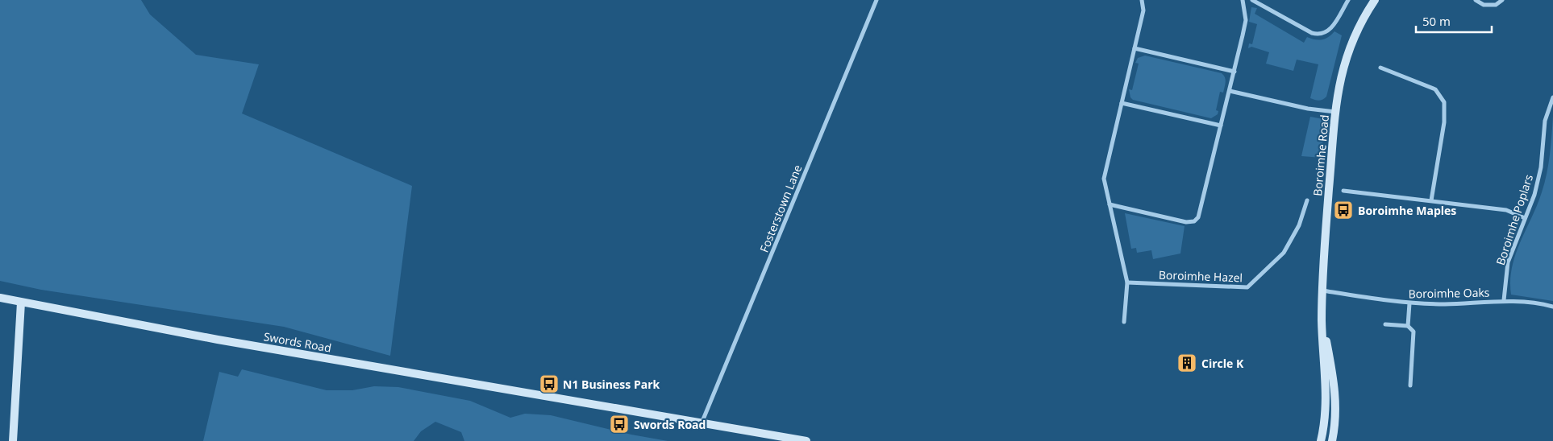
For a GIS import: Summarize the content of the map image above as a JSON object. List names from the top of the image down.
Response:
{
  "streets": {
    "main road": ["Boroimhe Road", "Swords Road"],
    "street": [
      "Fosterstown Lane",
      "Boroimhe Poplars",
      "Boroimhe Hazel",
      "Boroimhe Oaks"
    ]
  },
  "crossings": [
    ["Boroimhe Road", "Boroimhe Oaks"],
    ["Fosterstown Lane", "Swords Road"],
    ["Boroimhe Poplars", "Boroimhe Oaks"]
  ],
  "places": {
    "bus stop": ["Boroimhe Maples", "N1 Business Park", "Swords Road"],
    "building": ["Circle K"]
  },
  "scale_bar": "50 m"
}
